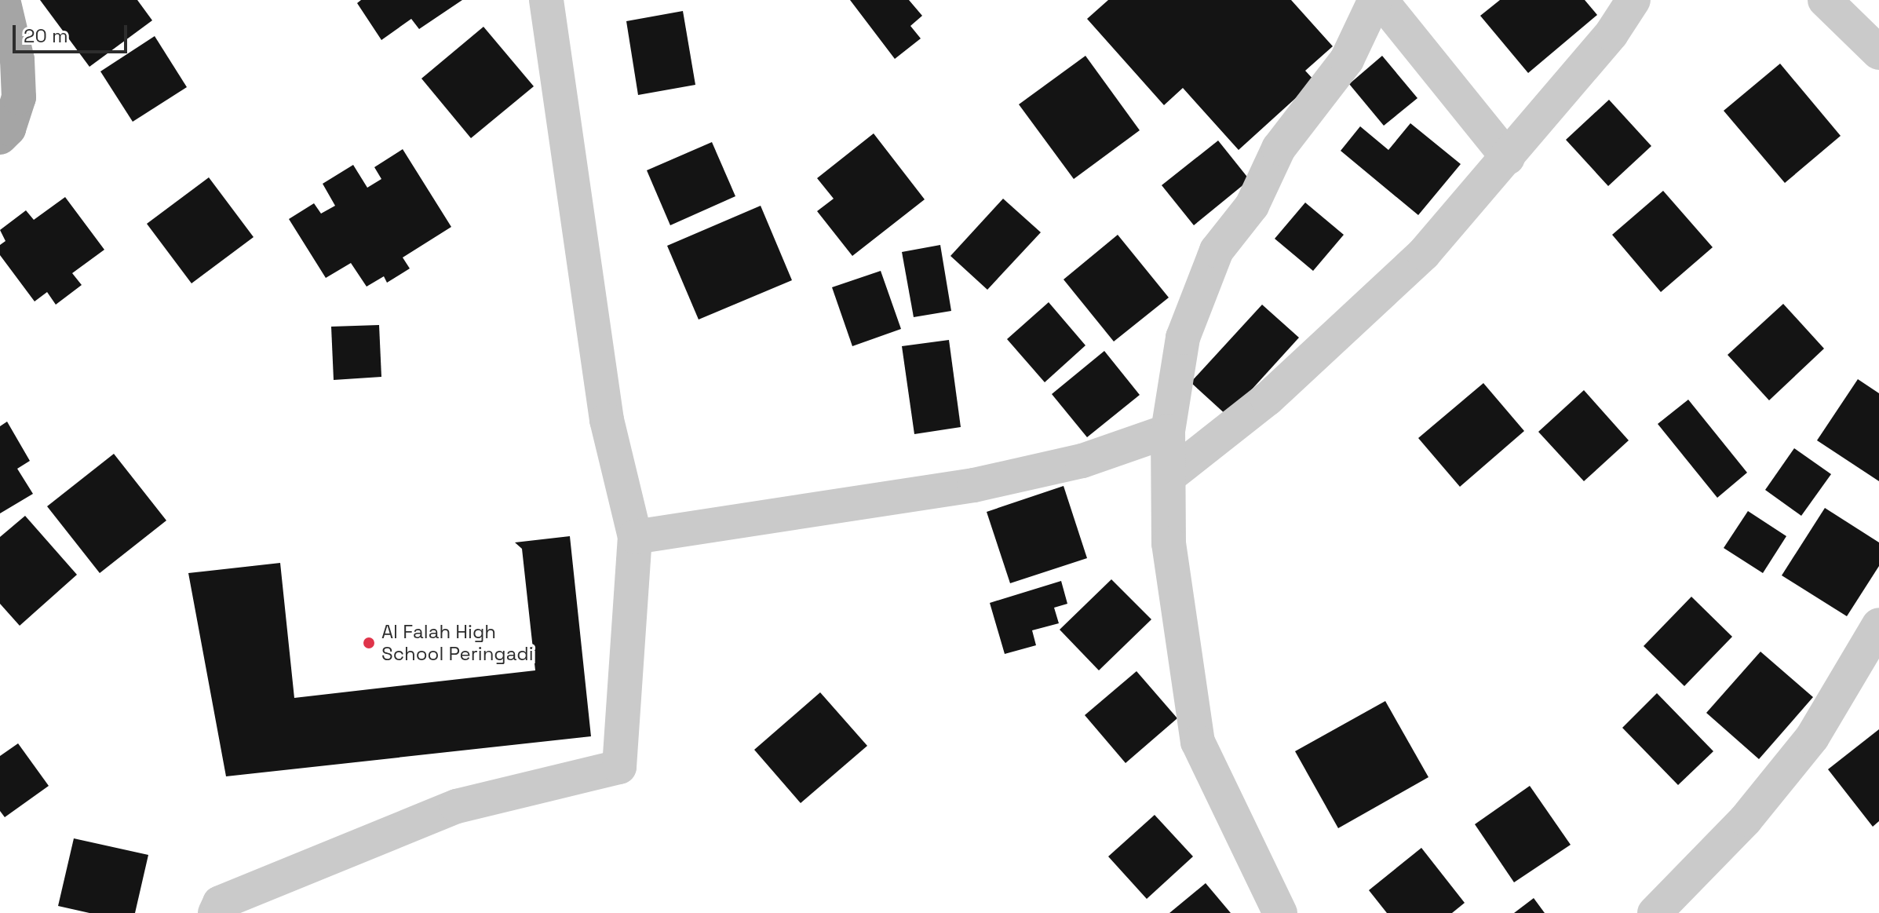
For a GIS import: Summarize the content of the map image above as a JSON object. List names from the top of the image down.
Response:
{
  "places": ["Al Falah High School Peringadi"],
  "scale_bar": "20 m"
}
